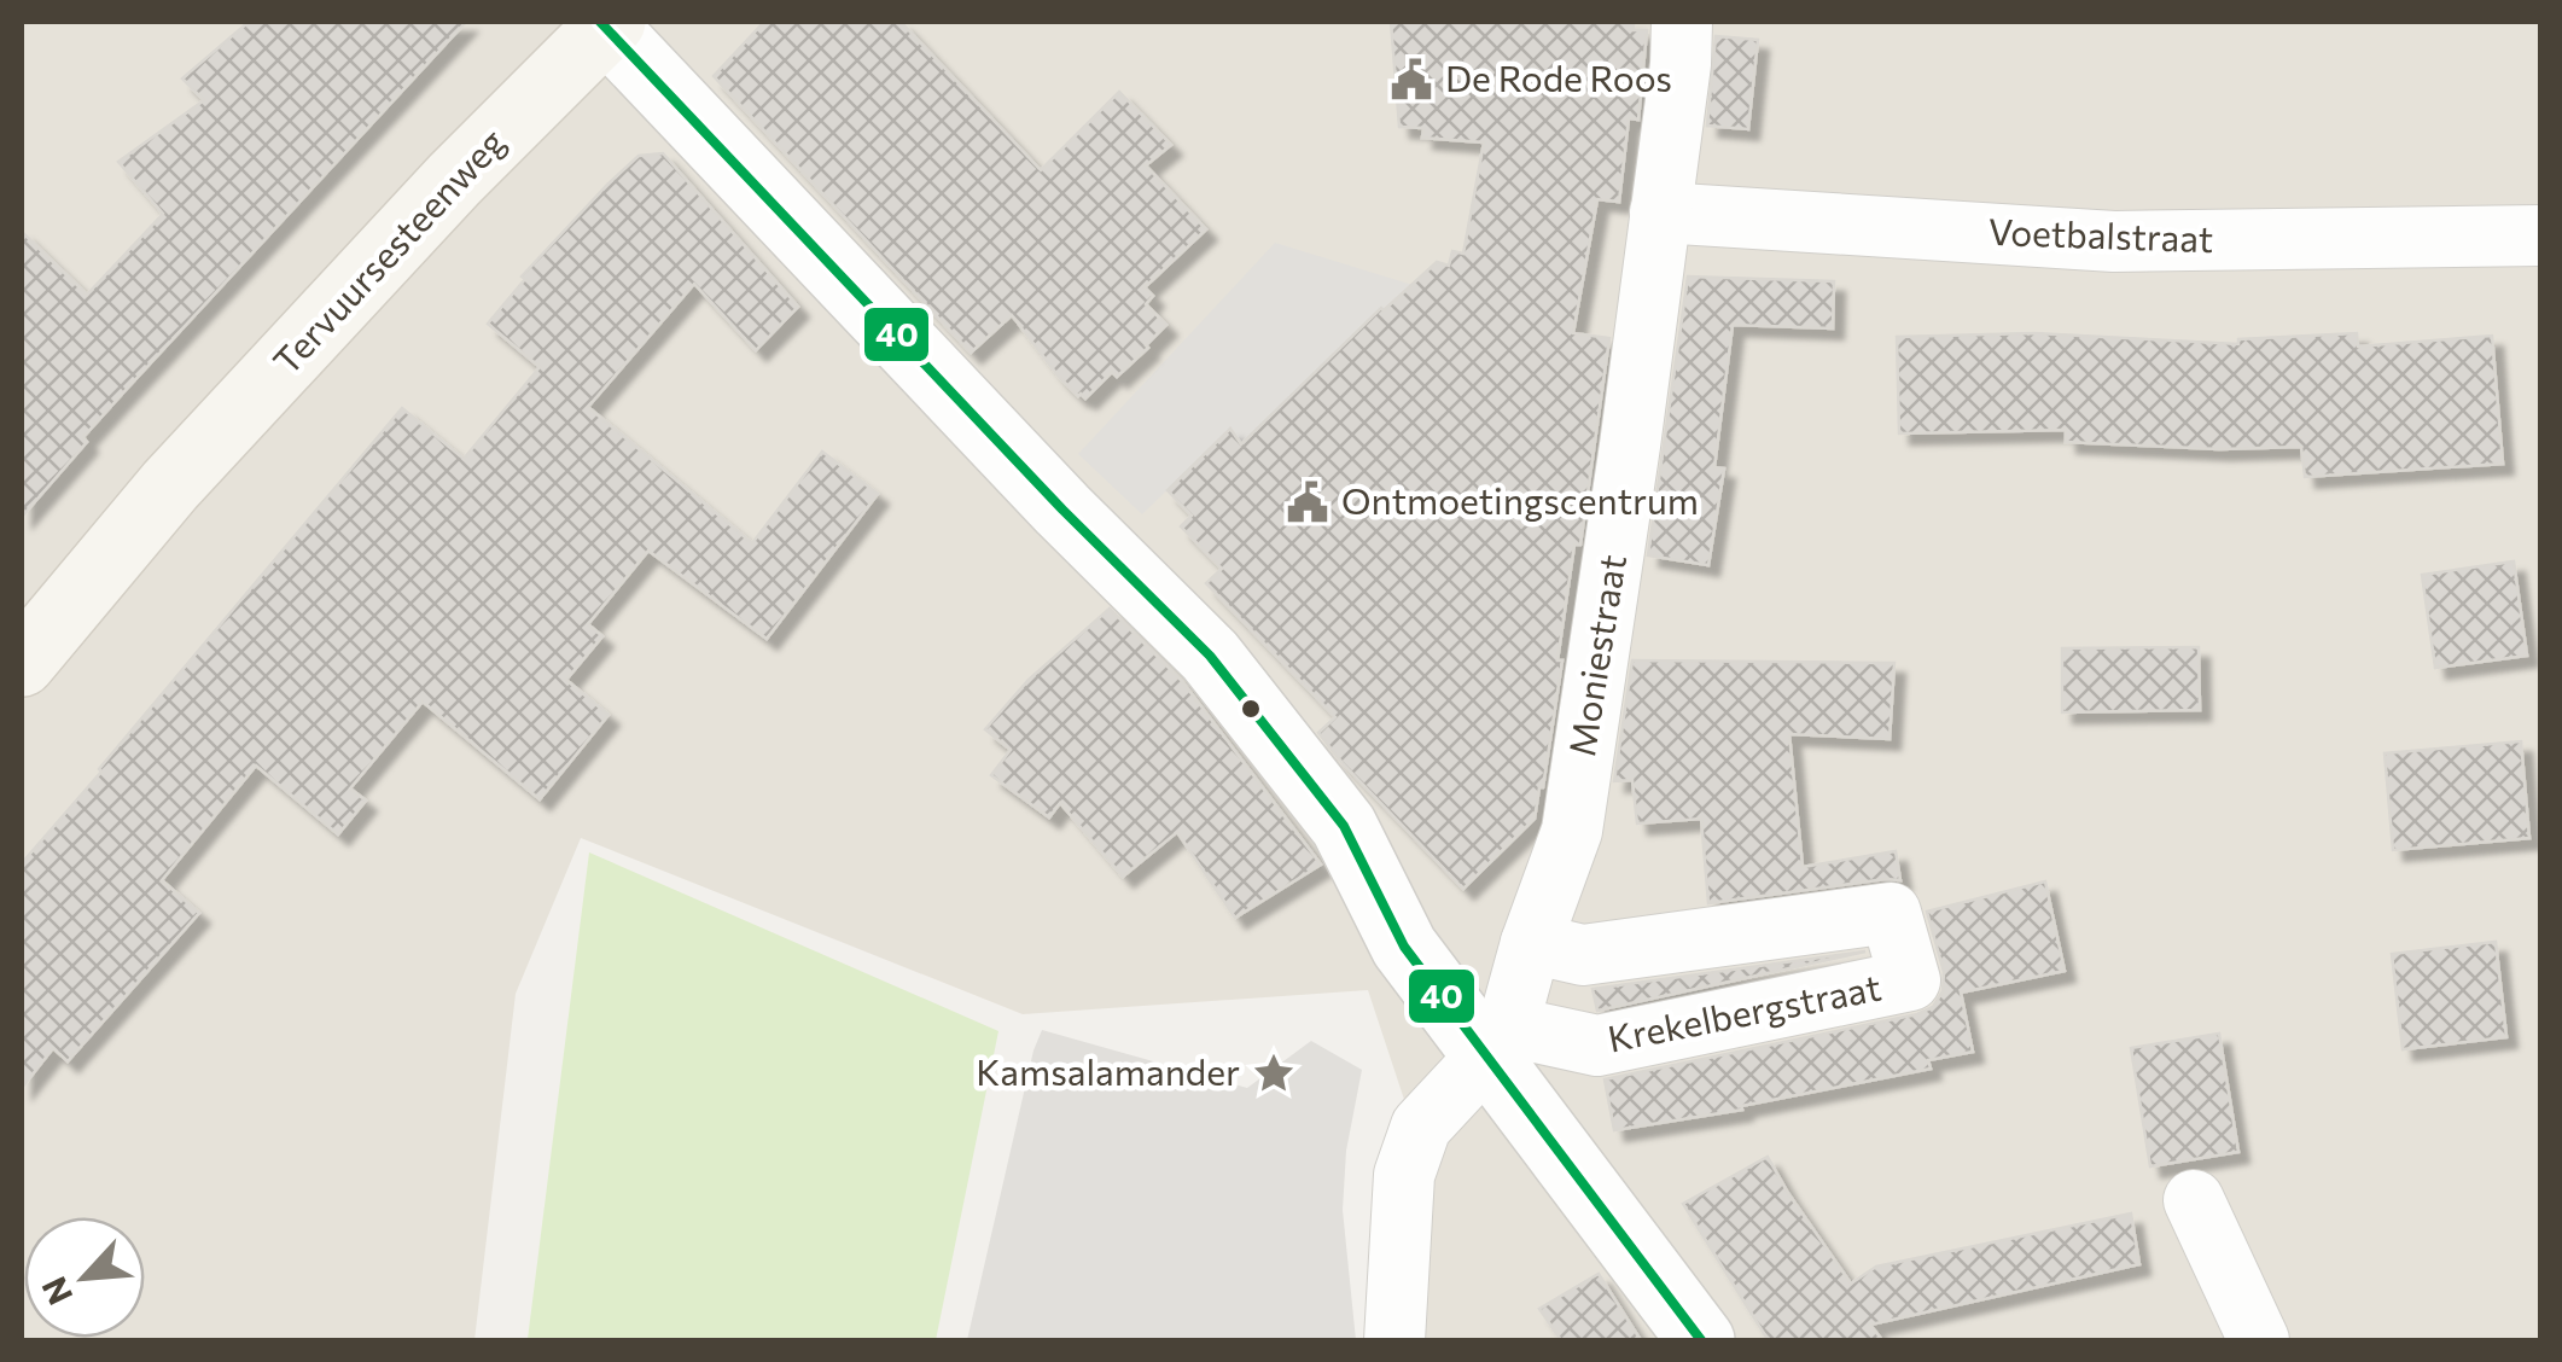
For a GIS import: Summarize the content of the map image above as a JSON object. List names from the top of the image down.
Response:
{
  "streets": {
    "main road": ["Tervuursesteenweg"],
    "street": ["Voetbalstraat", "Moniestraat", "Krekelbergstraat"]
  },
  "crossings": [
    ["Voetbalstraat", "Moniestraat"],
    ["Moniestraat", "Krekelbergstraat"]
  ],
  "places": {
    "public building": ["De Rode Roos", "Ontmoetingscentrum"],
    "place": ["Kamsalamander"]
  },
  "lines": ["transit line 40"],
  "north": "bottom left"
}
